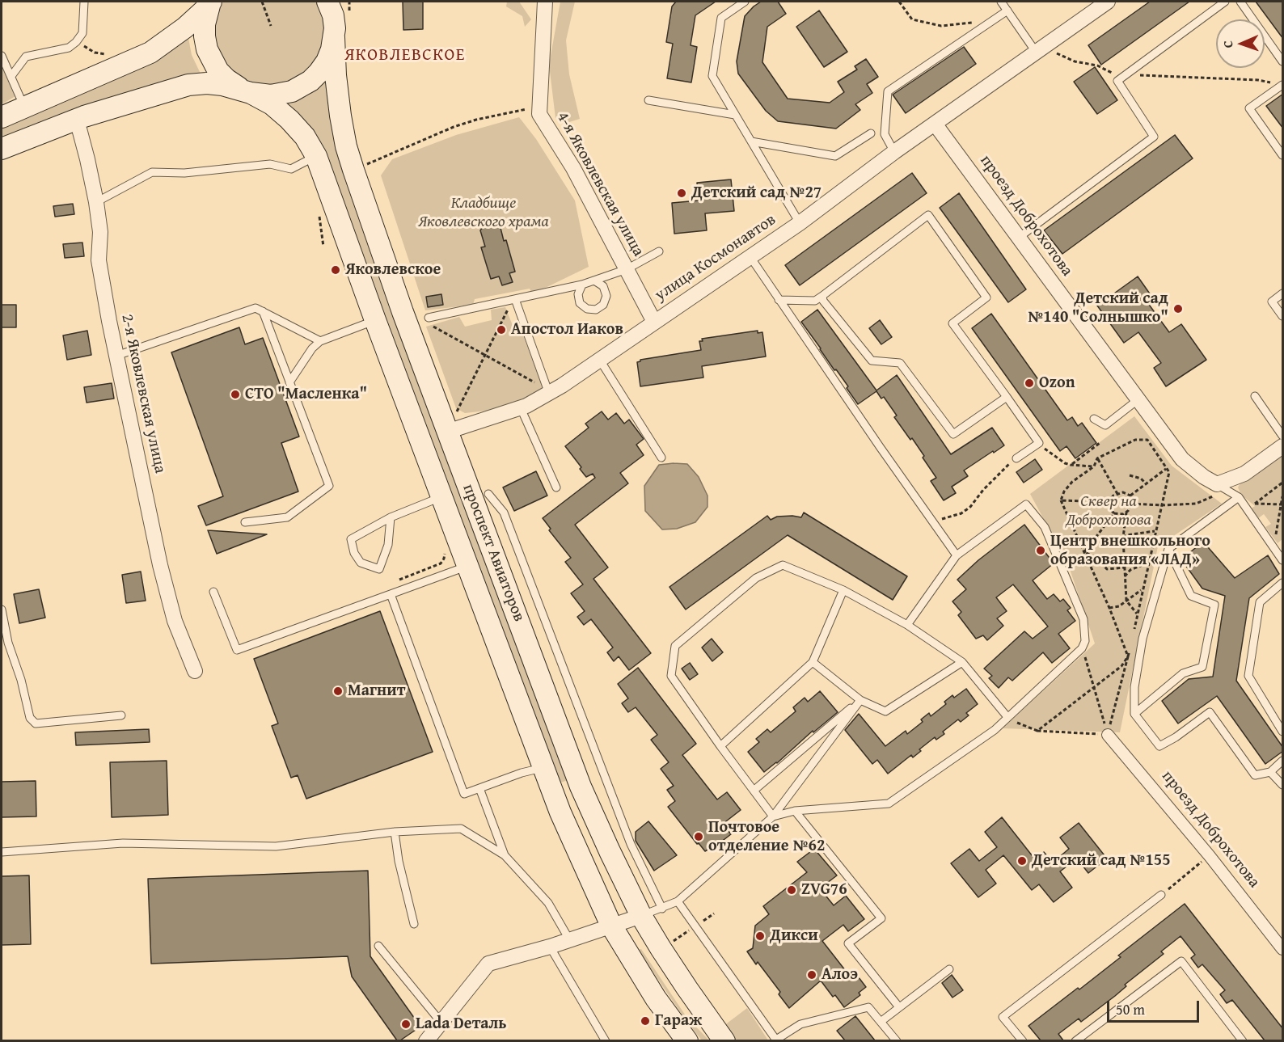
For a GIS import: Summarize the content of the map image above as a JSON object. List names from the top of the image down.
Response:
{
  "streets": {
    "main road": ["проспект Авиаторов"],
    "street": [
      "4-я Яковлевская улица",
      "проезд Доброхотова",
      "улица Космонавтов",
      "2-я Яковлевская улица"
    ]
  },
  "crossings": [
    ["4-я Яковлевская улица", "улица Космонавтов"],
    ["проезд Доброхотова", "улица Космонавтов"],
    ["улица Космонавтов", "проспект Авиаторов"]
  ],
  "districts": ["ЯКОВЛЕВСКОЕ"],
  "parks": ["Кладбище Яковлевского храма", "Сквер на Доброхотова"],
  "places": [
    "Детский сад №27",
    "Яковлевское",
    "Детский сад №140 \"Солнышко\"",
    "Апостол Иаков",
    "Ozon",
    "СТО \"Масленка\"",
    "Центр внешкольного образования «ЛАД»",
    "Магнит",
    "Почтовое отделение №62",
    "Детский сад №155",
    "ZVG76",
    "Дикси",
    "Алоэ",
    "Гараж",
    "Lada Dеталь"
  ],
  "scale_bar": "50 m",
  "north": "left"
}
